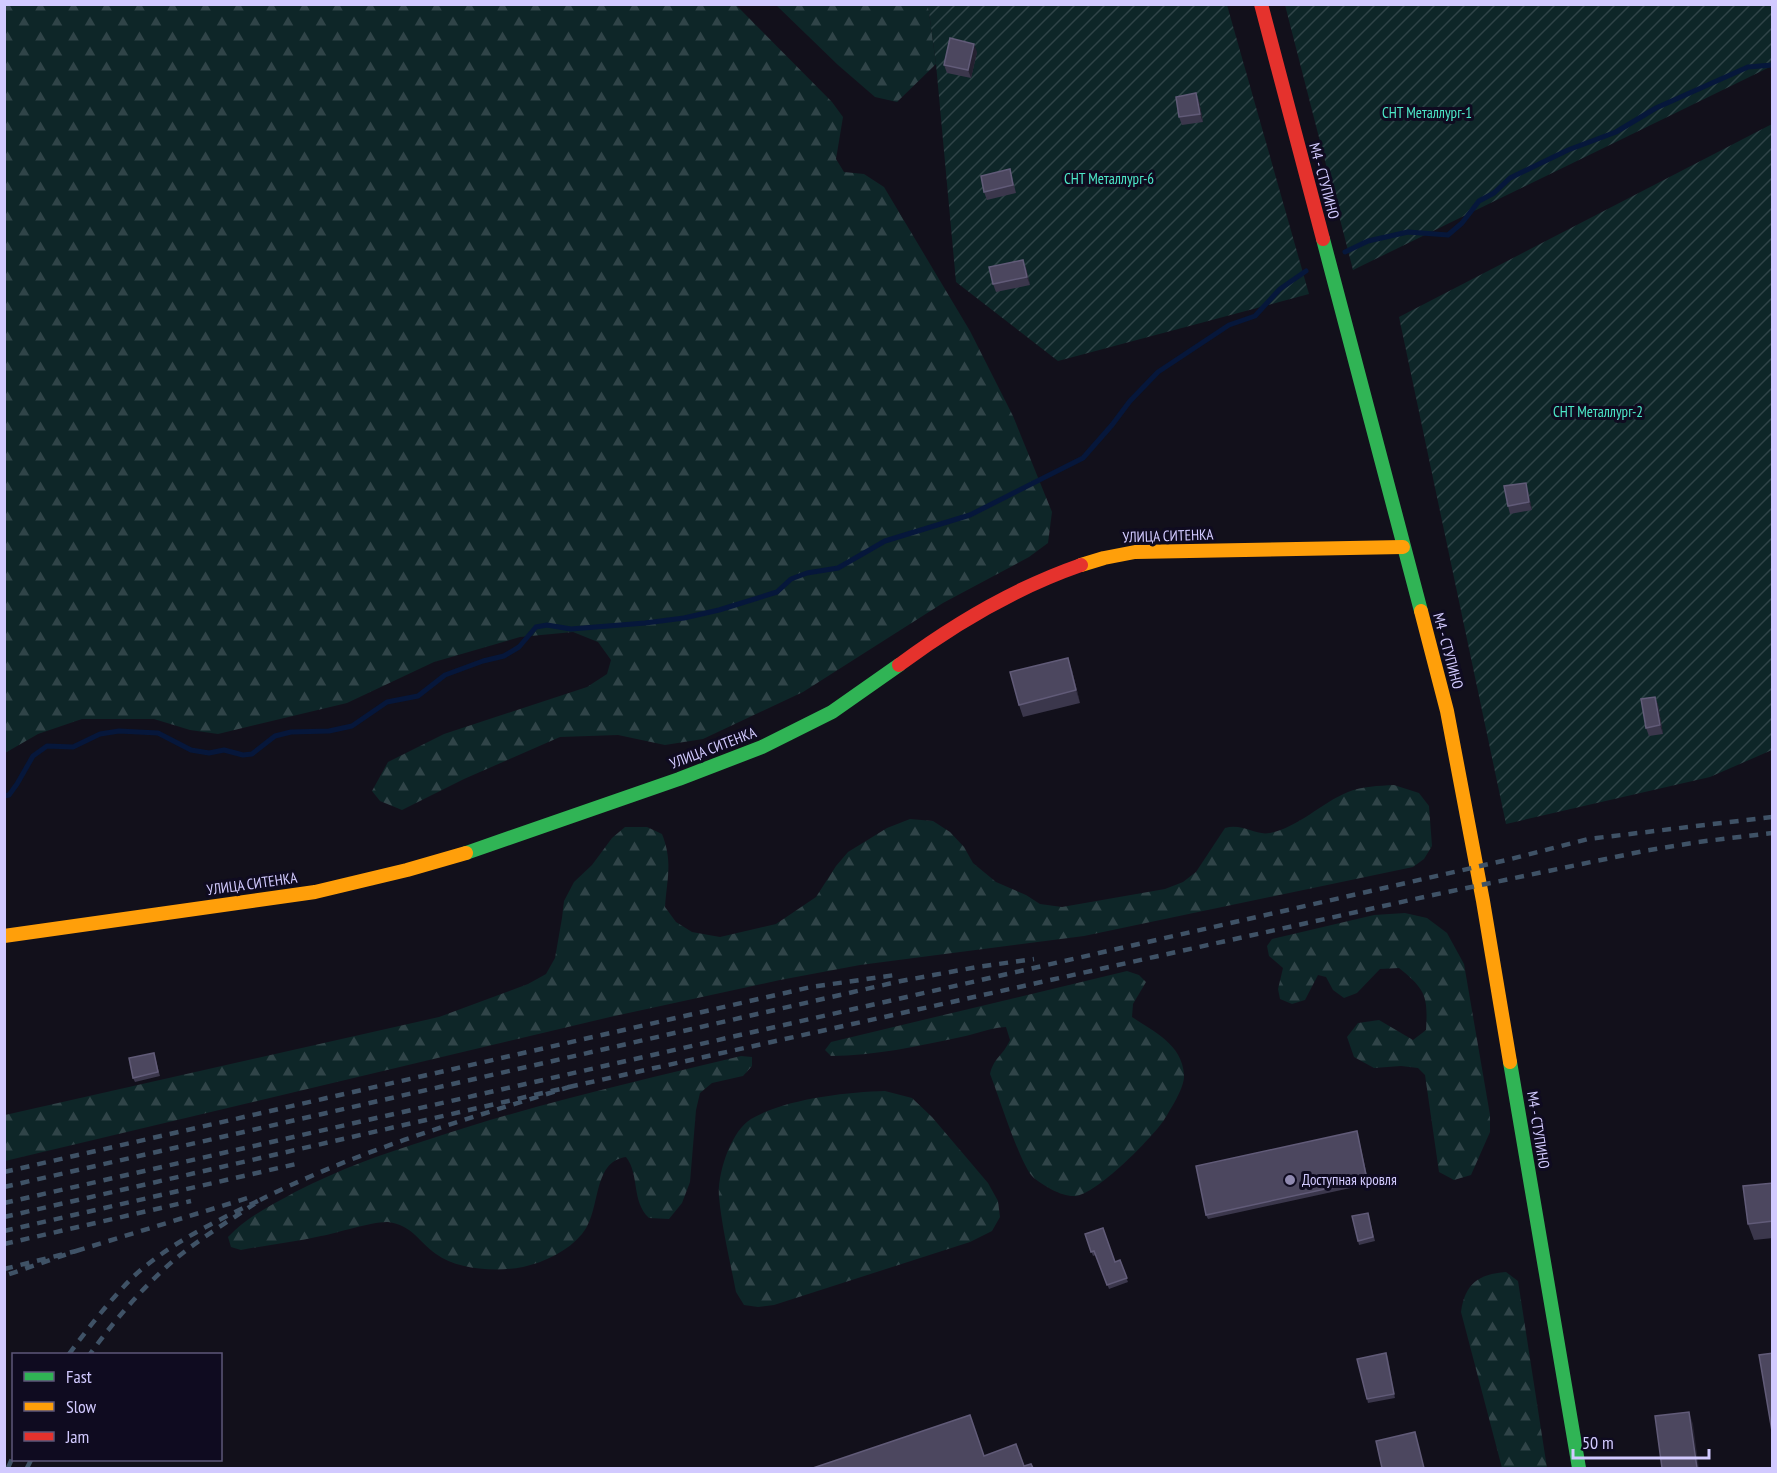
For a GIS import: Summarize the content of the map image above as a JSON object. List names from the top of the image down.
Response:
{
  "streets": {
    "main road": ["М4 - СТУПИНО", "УЛИЦА СИТЕНКА"]
  },
  "crossings": [
    ["М4 - СТУПИНО", "УЛИЦА СИТЕНКА"]
  ],
  "parks": ["СНТ Металлург-1", "СНТ Металлург-6", "СНТ Металлург-2"],
  "places": ["Доступная кровля"],
  "legend": ["Fast", "Slow", "Jam"],
  "scale_bar": "50 m"
}
